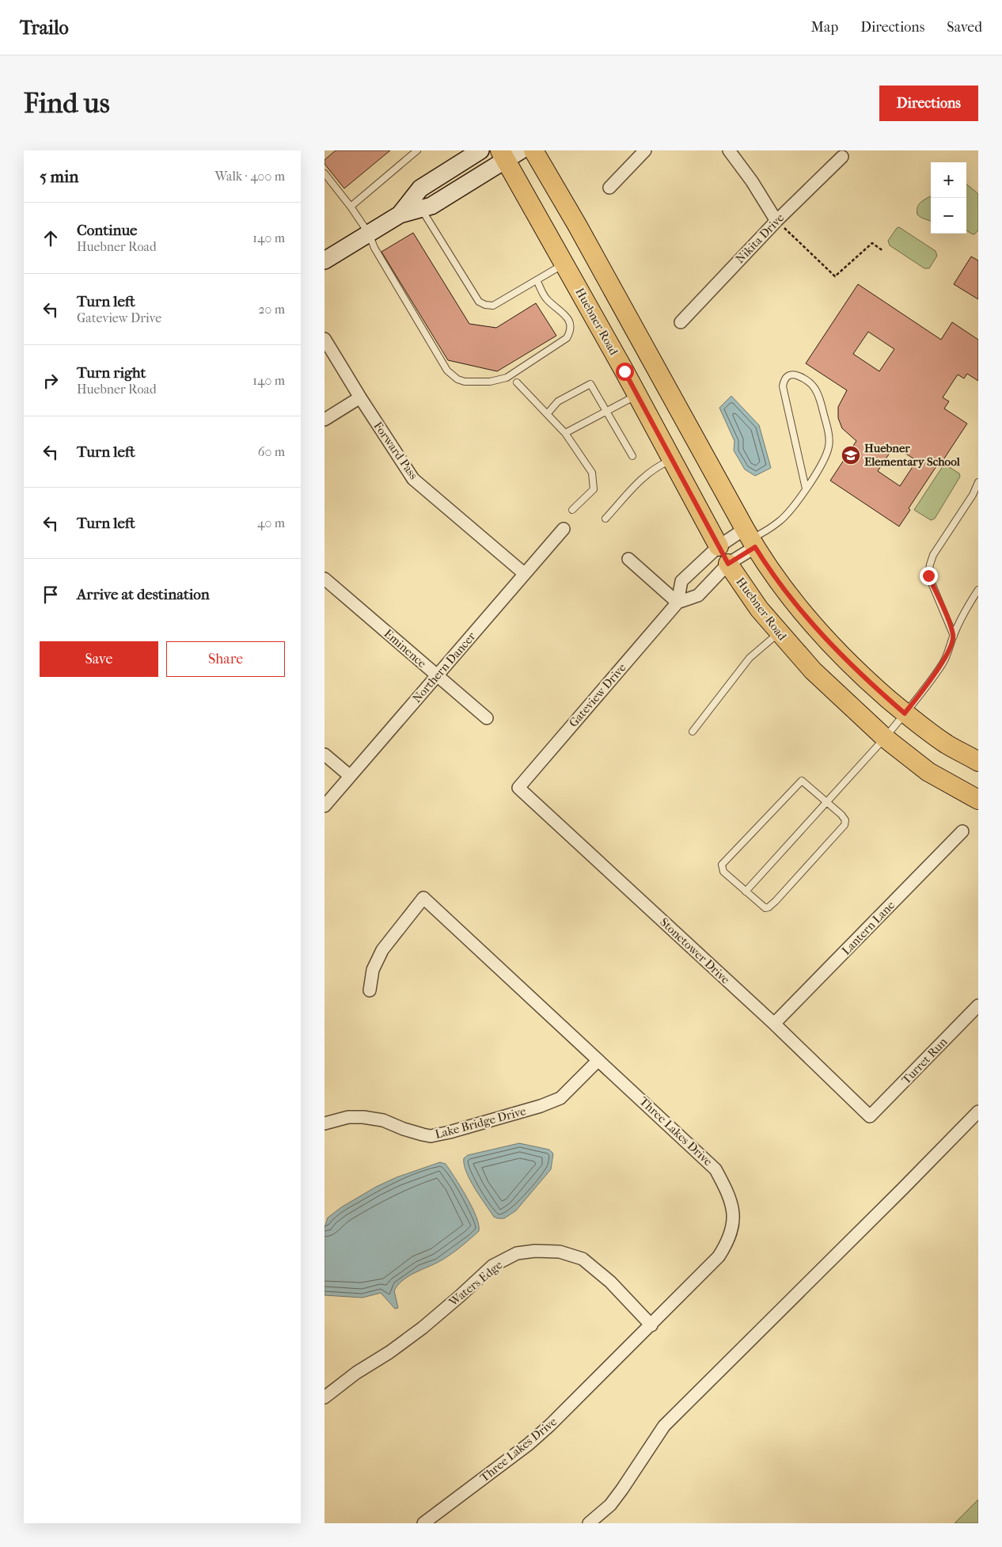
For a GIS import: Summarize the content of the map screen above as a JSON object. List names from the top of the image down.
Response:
{
  "streets": {
    "main road": ["Huebner Road"],
    "street": [
      "Nikita Drive",
      "Forward Pass",
      "Eminence",
      "Northern Dancer",
      "Gateview Drive",
      "Lantern Lane",
      "Stonetower Drive",
      "Turret Run",
      "Lake Bridge Drive",
      "Three Lakes Drive",
      "Waters Edge"
    ]
  },
  "crossings": [
    ["Forward Pass", "Northern Dancer"],
    ["Eminence", "Northern Dancer"],
    ["Gateview Drive", "Stonetower Drive"],
    ["Lantern Lane", "Stonetower Drive"],
    ["Stonetower Drive", "Turret Run"],
    ["Lake Bridge Drive", "Three Lakes Drive"],
    ["Three Lakes Drive", "Waters Edge"]
  ],
  "places": {
    "school or university": ["Huebner Elementary School"]
  },
  "page": {
    "header": "Trailo",
    "nav": ["Map", "Directions", "Saved"],
    "buttons": [
      "Directions",
      ["Save", "Share"]
    ],
    "title": "Find us",
    "heading": ["5 min", "Walk · 400 m"],
    "map_buttons": ["+", "−"],
    "list": [
      ["Continue", "Huebner Road", "140 m"],
      ["Turn left", "Gateview Drive", "20 m"],
      ["Turn right", "Huebner Road", "140 m"],
      ["Turn left", "60 m"],
      ["Turn left", "40 m"],
      "Arrive at destination"
    ]
  }
}
